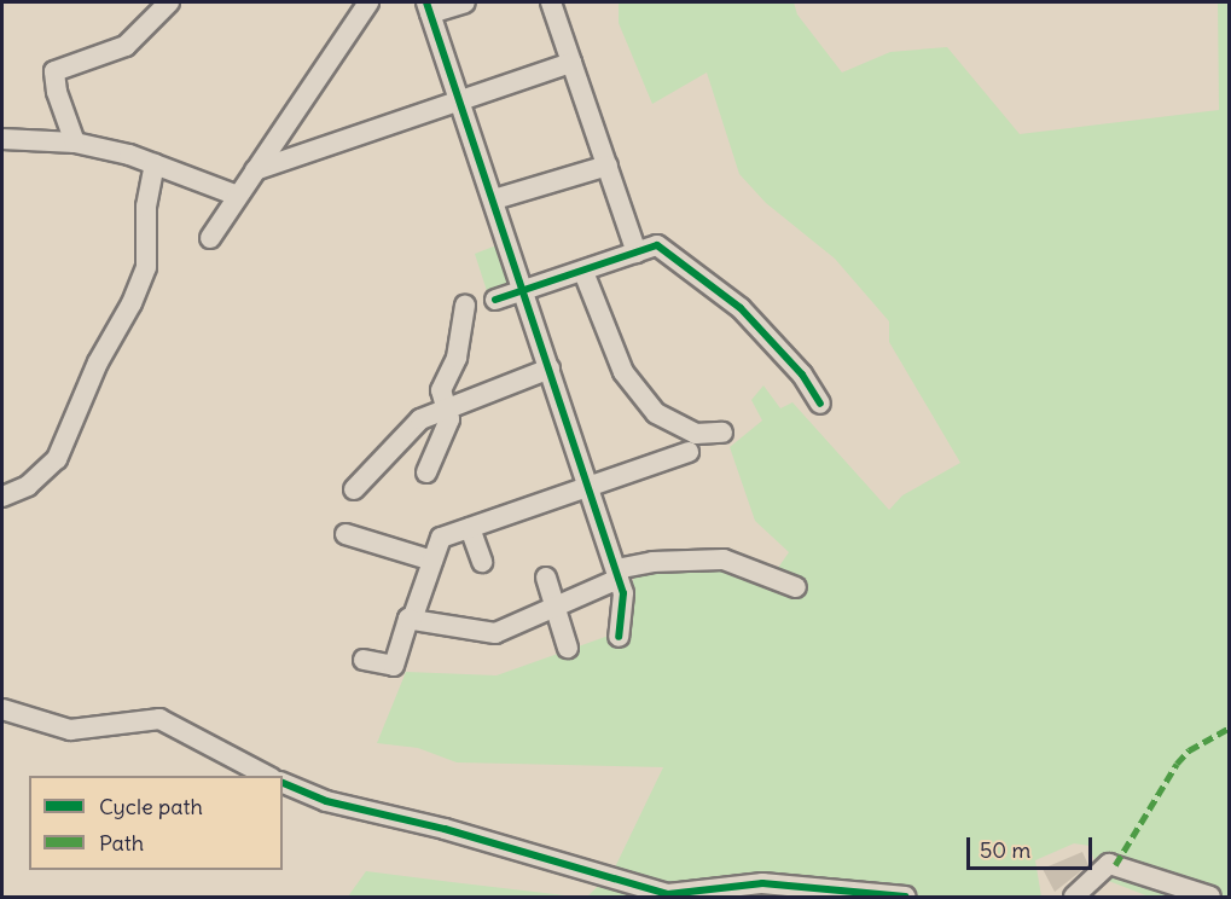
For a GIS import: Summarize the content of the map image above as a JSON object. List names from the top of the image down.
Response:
{
  "legend": ["Cycle path", "Path"],
  "scale_bar": "50 m"
}
